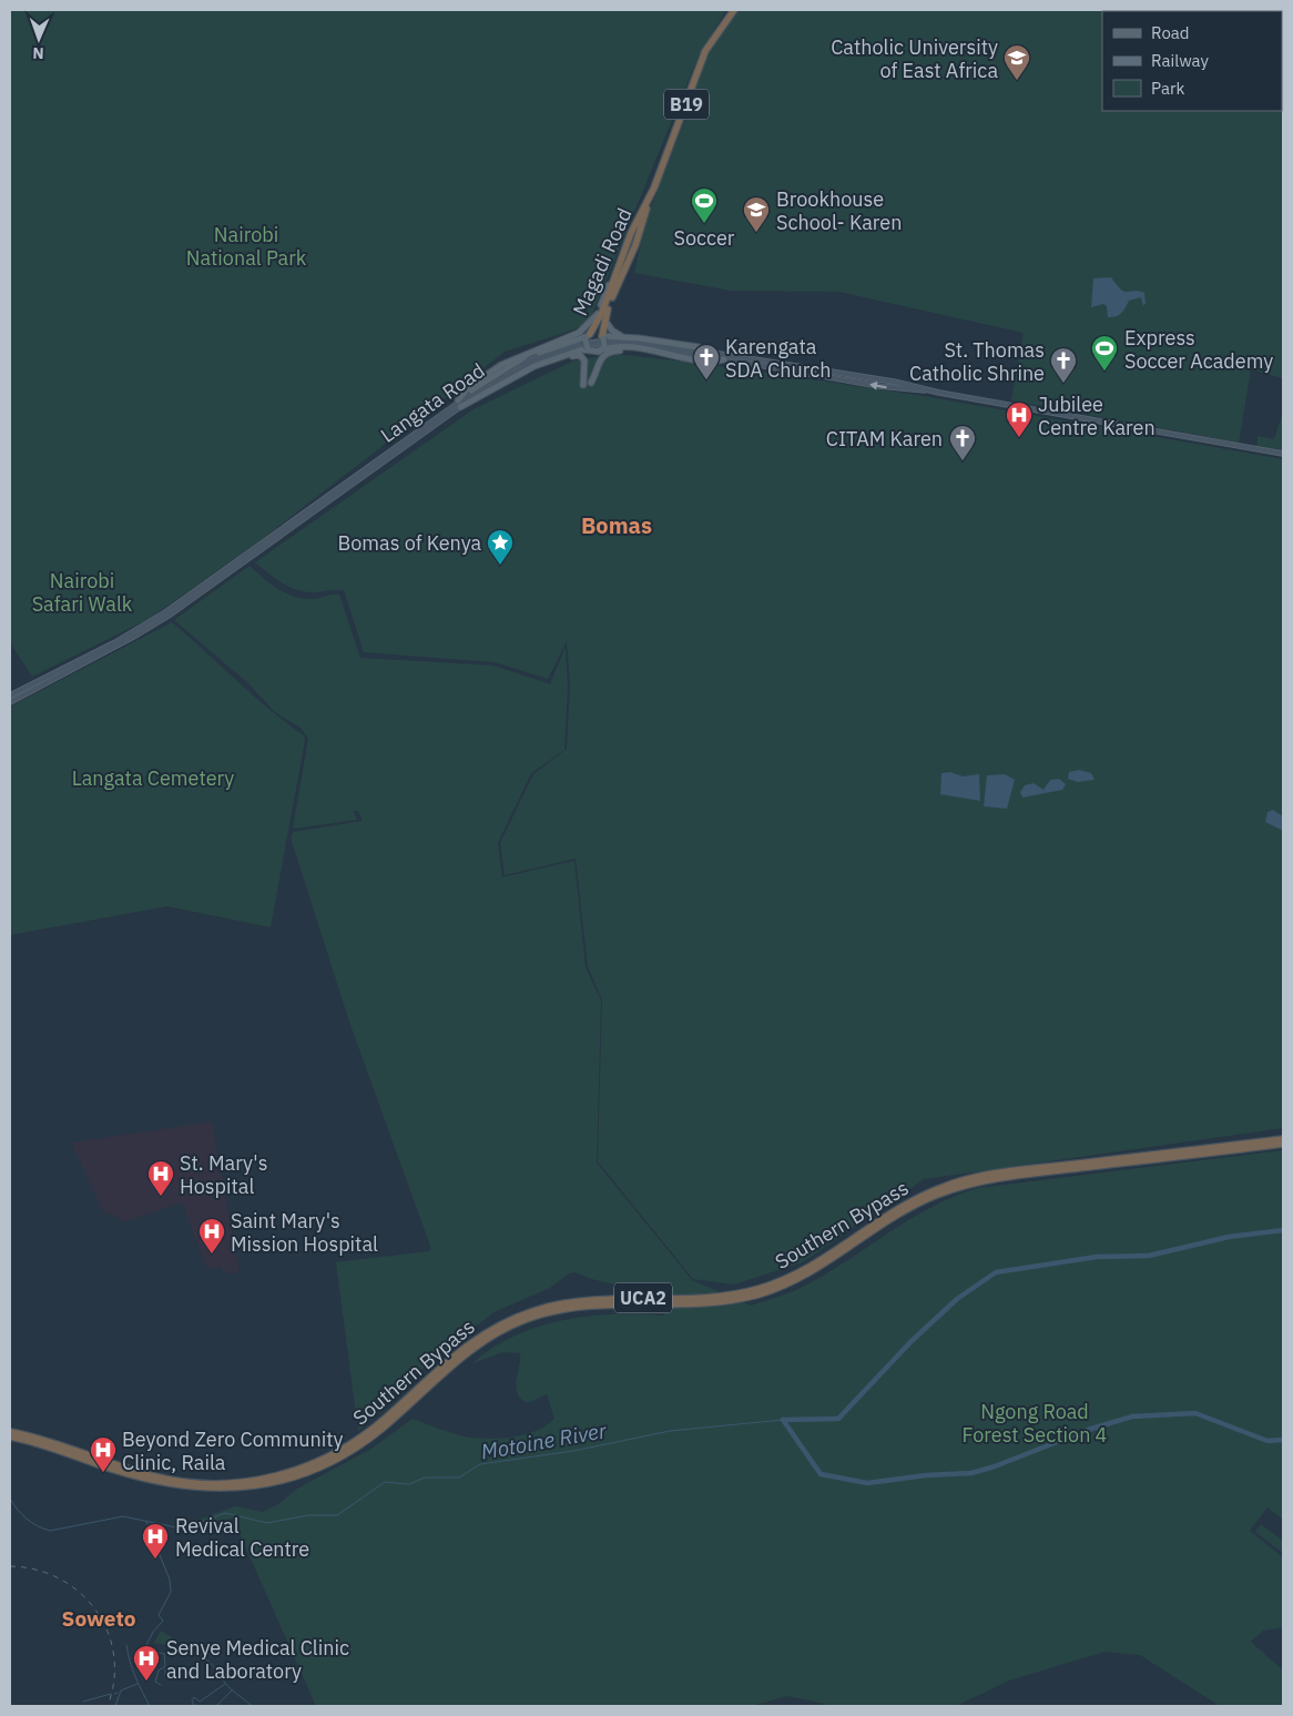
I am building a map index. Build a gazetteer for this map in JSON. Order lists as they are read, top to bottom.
{
  "streets": {
    "highway": [
      "B19",
      "Magadi Road",
      "Southern Bypass",
      "UCA2"
    ],
    "main road": ["Langata Road"]
  },
  "crossings": [
    ["Magadi Road", "Langata Road"]
  ],
  "districts": ["Bomas", "Soweto"],
  "water": ["Motoine River"],
  "parks": [
    "Nairobi National Park",
    "Nairobi Safari Walk",
    "Langata Cemetery",
    "Ngong Road Forest Section 4"
  ],
  "places": {
    "school or university": ["Catholic University of East Africa", "Brookhouse School- Karen"],
    "sports": ["Soccer", "Express Soccer Academy"],
    "church": ["Karengata SDA Church", "St. Thomas Catholic Shrine", "CITAM Karen"],
    "hospital": [
      "Jubilee Centre Karen",
      "St. Mary's Hospital",
      "Saint Mary's Mission Hospital",
      "Beyond Zero Community Clinic, Raila",
      "Revival Medical Centre",
      "Senye Medical Clinic and Laboratory"
    ],
    "place": ["Bomas of Kenya"]
  },
  "legend": ["Road", "Railway", "Park"],
  "north": "bottom"
}
